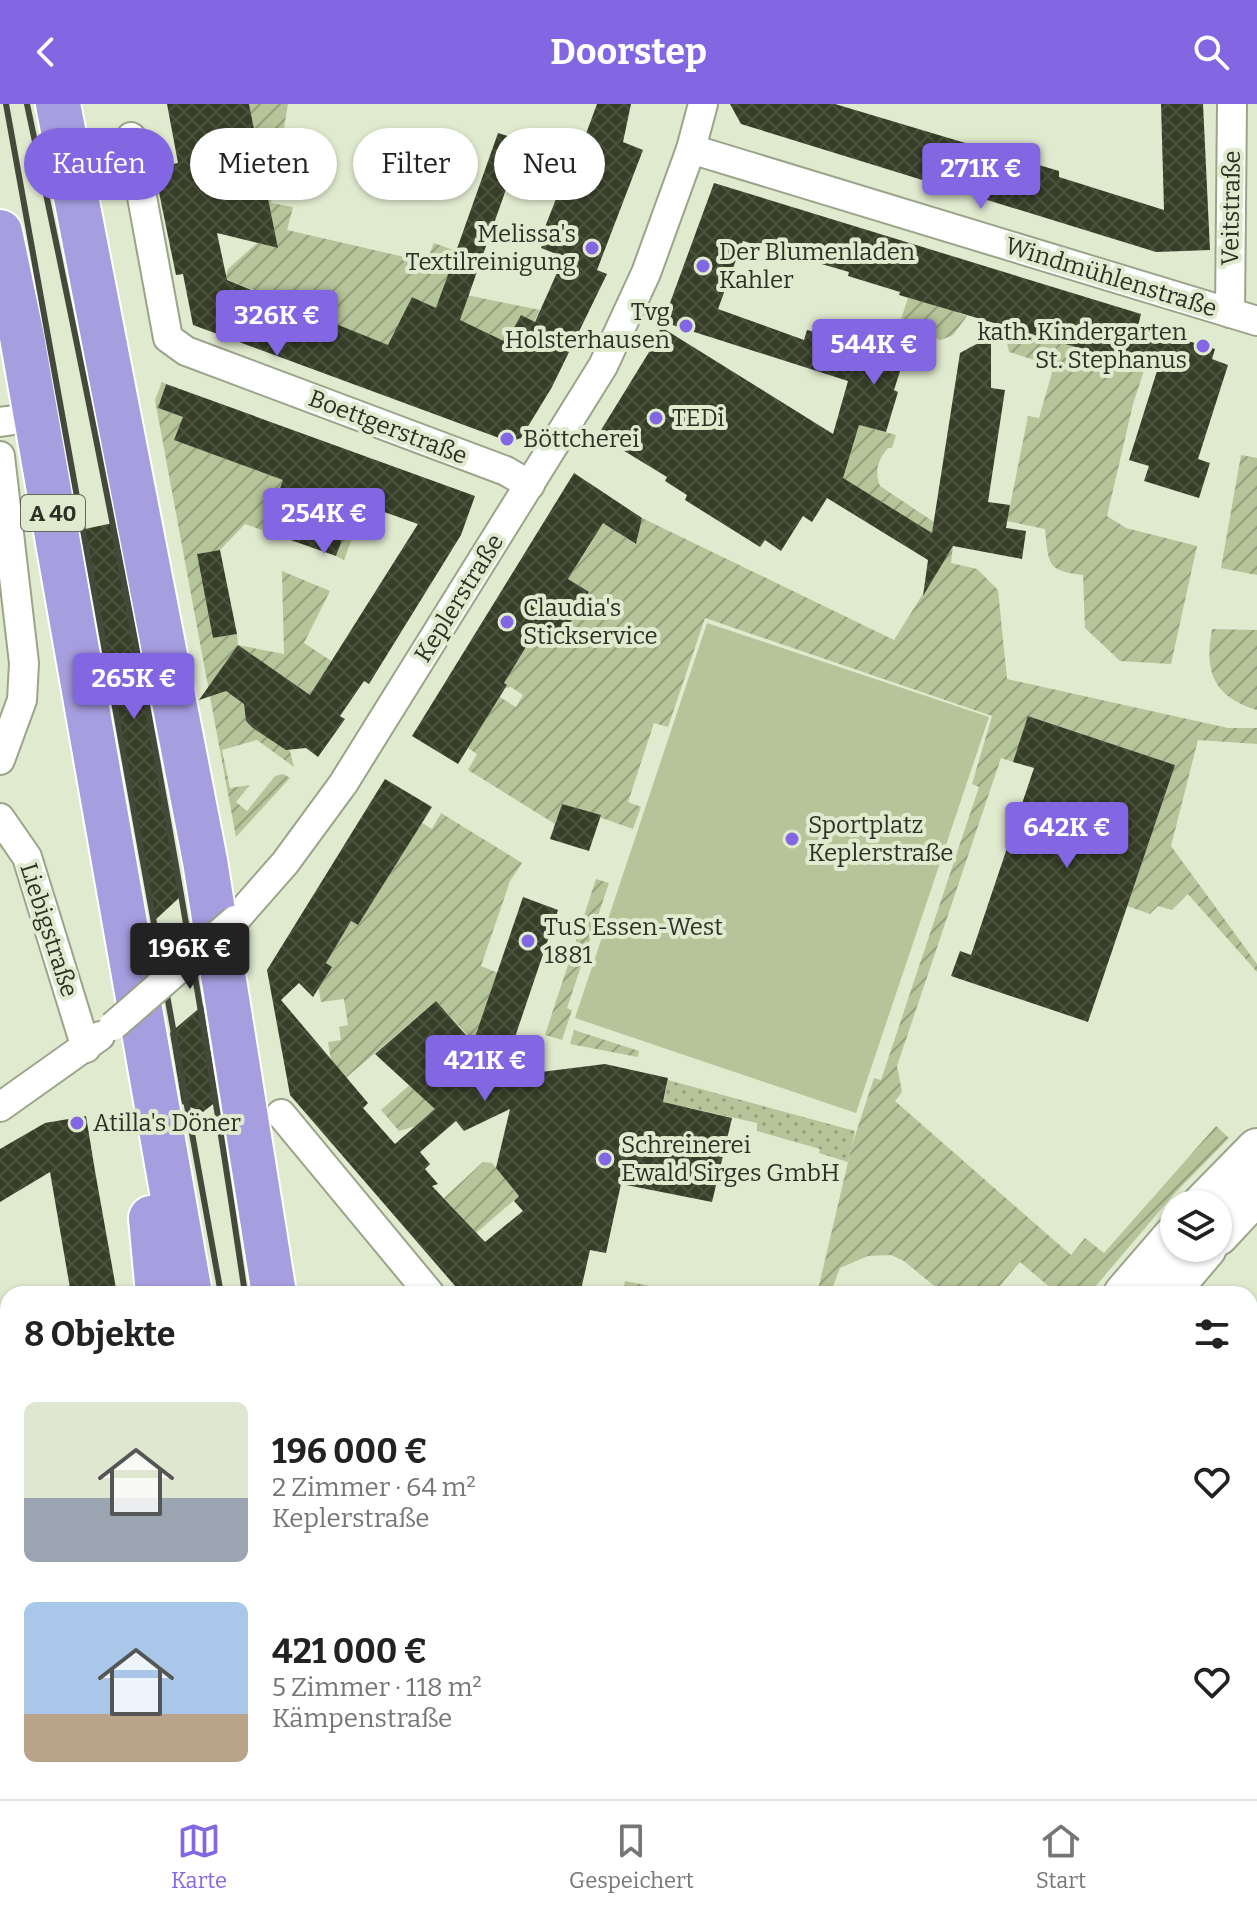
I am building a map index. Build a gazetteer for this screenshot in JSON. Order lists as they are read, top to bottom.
{
  "streets": {
    "highway": ["A 40"],
    "street": [
      "Veitstraße",
      "Windmühlenstraße",
      "Boettgerstraße",
      "Keplerstraße",
      "Liebigstraße"
    ]
  },
  "crossings": [
    ["Veitstraße", "Windmühlenstraße"],
    ["Windmühlenstraße", "Keplerstraße"],
    ["Boettgerstraße", "Keplerstraße"],
    ["Keplerstraße", "Liebigstraße"]
  ],
  "places": [
    "Melissa's Textilreinigung",
    "Der Blumenladen Kahler",
    "Tvg Holsterhausen",
    "kath. Kindergarten St. Stephanus",
    "TEDi",
    "Böttcherei",
    "Claudia's Stickservice",
    "Sportplatz Keplerstraße",
    "TuS Essen-West 1881",
    "Atilla's Döner",
    "Schreinerei Ewald Sirges GmbH"
  ],
  "page": {
    "header": "Doorstep",
    "chip": [
      "Kaufen",
      "Mieten",
      "Filter",
      "Neu"
    ],
    "price": [
      "271K €",
      "326K €",
      "544K €",
      "254K €",
      "265K €",
      "642K €",
      "196K €",
      "421K €"
    ],
    "heading": "8 Objekte",
    "list": [
      {
        "name": "196 000 €",
        "note": "2 Zimmer · 64 m² · Keplerstraße"
      },
      {
        "name": "421 000 €",
        "note": "5 Zimmer · 118 m² · Kämpenstraße"
      }
    ],
    "tabs": ["Karte", "Gespeichert", "Start"]
  }
}
